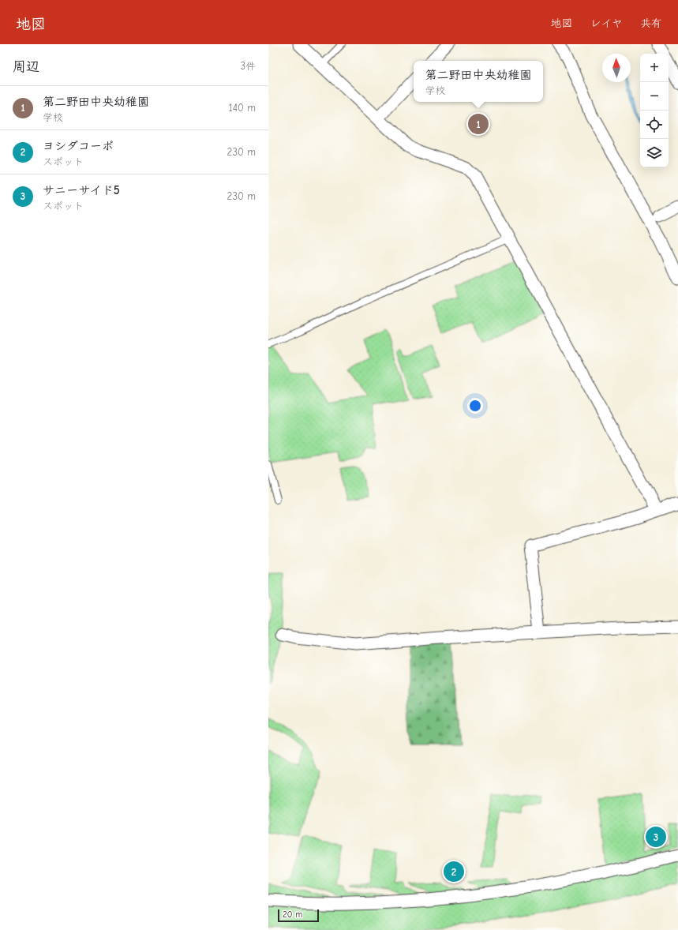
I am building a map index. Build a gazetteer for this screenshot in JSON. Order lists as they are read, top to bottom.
{
  "scale_bar": "20 m",
  "north": "top",
  "page": {
    "header": "地図",
    "nav": ["地図", "レイヤ", "共有"],
    "heading": ["周辺", "3件"],
    "map_buttons": ["+", "−"],
    "popup": ["第二野田中央幼稚園", "学校"],
    "list": [
      {
        "mark": "1",
        "name": "第二野田中央幼稚園",
        "note": "学校",
        "value": "140 m"
      },
      {
        "mark": "2",
        "name": "ヨシダコーポ",
        "note": "スポット",
        "value": "230 m"
      },
      {
        "mark": "3",
        "name": "サニーサイド5",
        "note": "スポット",
        "value": "230 m"
      }
    ],
    "pins": ["1", "3", "2"],
    "scale": "20 m"
  }
}
